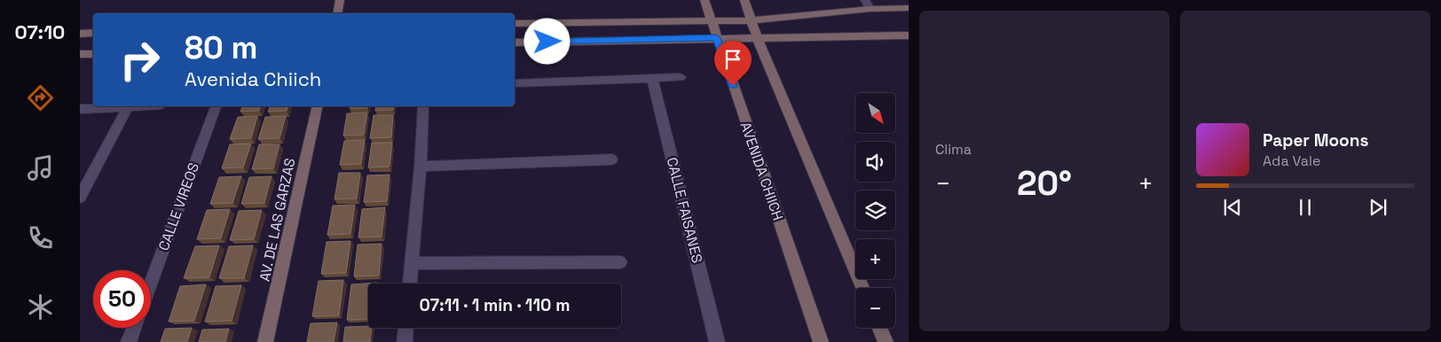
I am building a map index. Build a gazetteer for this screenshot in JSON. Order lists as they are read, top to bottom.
{
  "streets": {
    "main road": ["AVENIDA CHIICH", "AV. DE LAS GARZAS"],
    "street": ["CALLE VIREOS", "CALLE FAISANES"]
  },
  "north": "bottom right",
  "page": {
    "tabs": "07:10",
    "tile": "Clima",
    "turn": ["80 m", "Avenida Chiich"],
    "map_buttons": ["+", "−"],
    "song": ["Paper Moons", "Ada Vale"],
    "heat": ["−", "20°", "+"],
    "limit": "50",
    "trip": "07:11 · 1 min · 110 m"
  }
}
